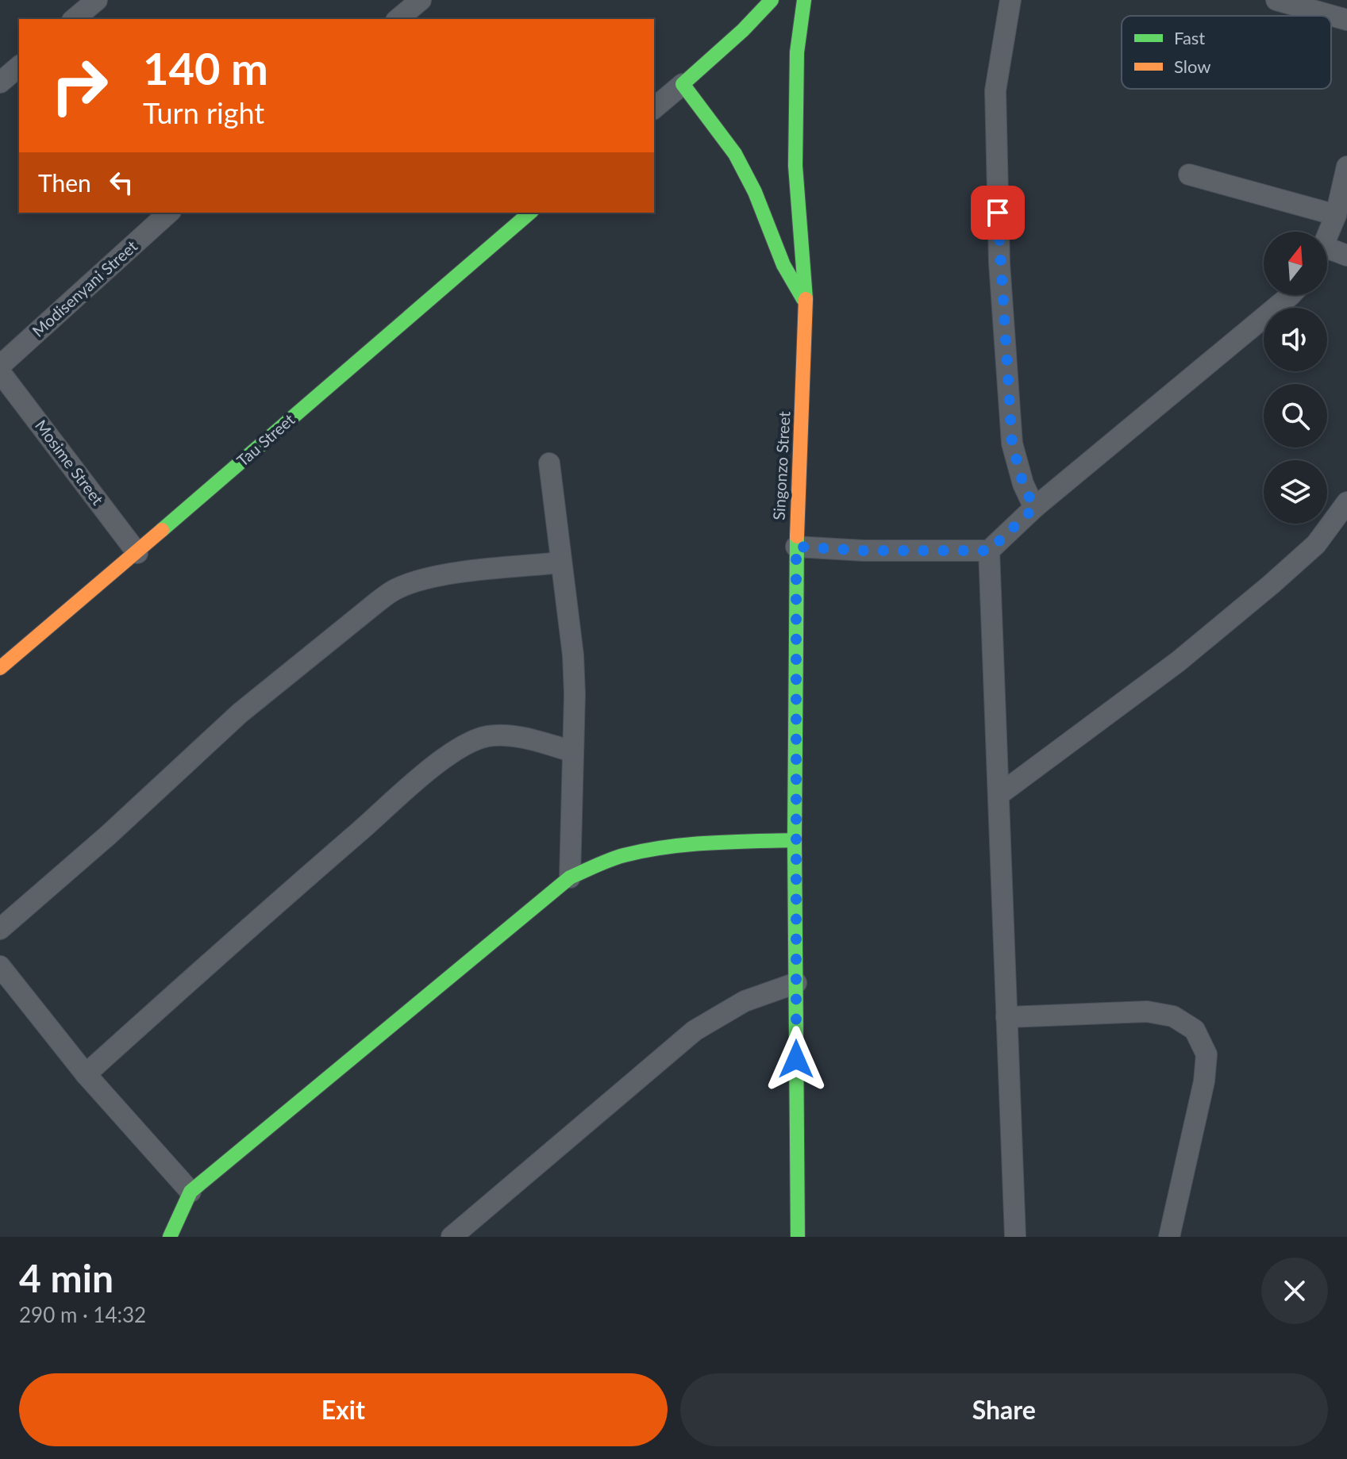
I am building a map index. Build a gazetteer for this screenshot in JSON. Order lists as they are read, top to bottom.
{
  "streets": {
    "street": [
      "Modisenyani Street",
      "Tau Street",
      "Mosime Street",
      "Singonzo Street"
    ]
  },
  "crossings": [
    ["Tau Street", "Mosime Street"]
  ],
  "legend": ["Fast", "Slow"],
  "north": "top",
  "page": {
    "turn": ["140 m", "Turn right"],
    "then": "Then",
    "heading": ["4 min", "290 m · 14:32"],
    "buttons": ["Exit", "Share"]
  }
}
